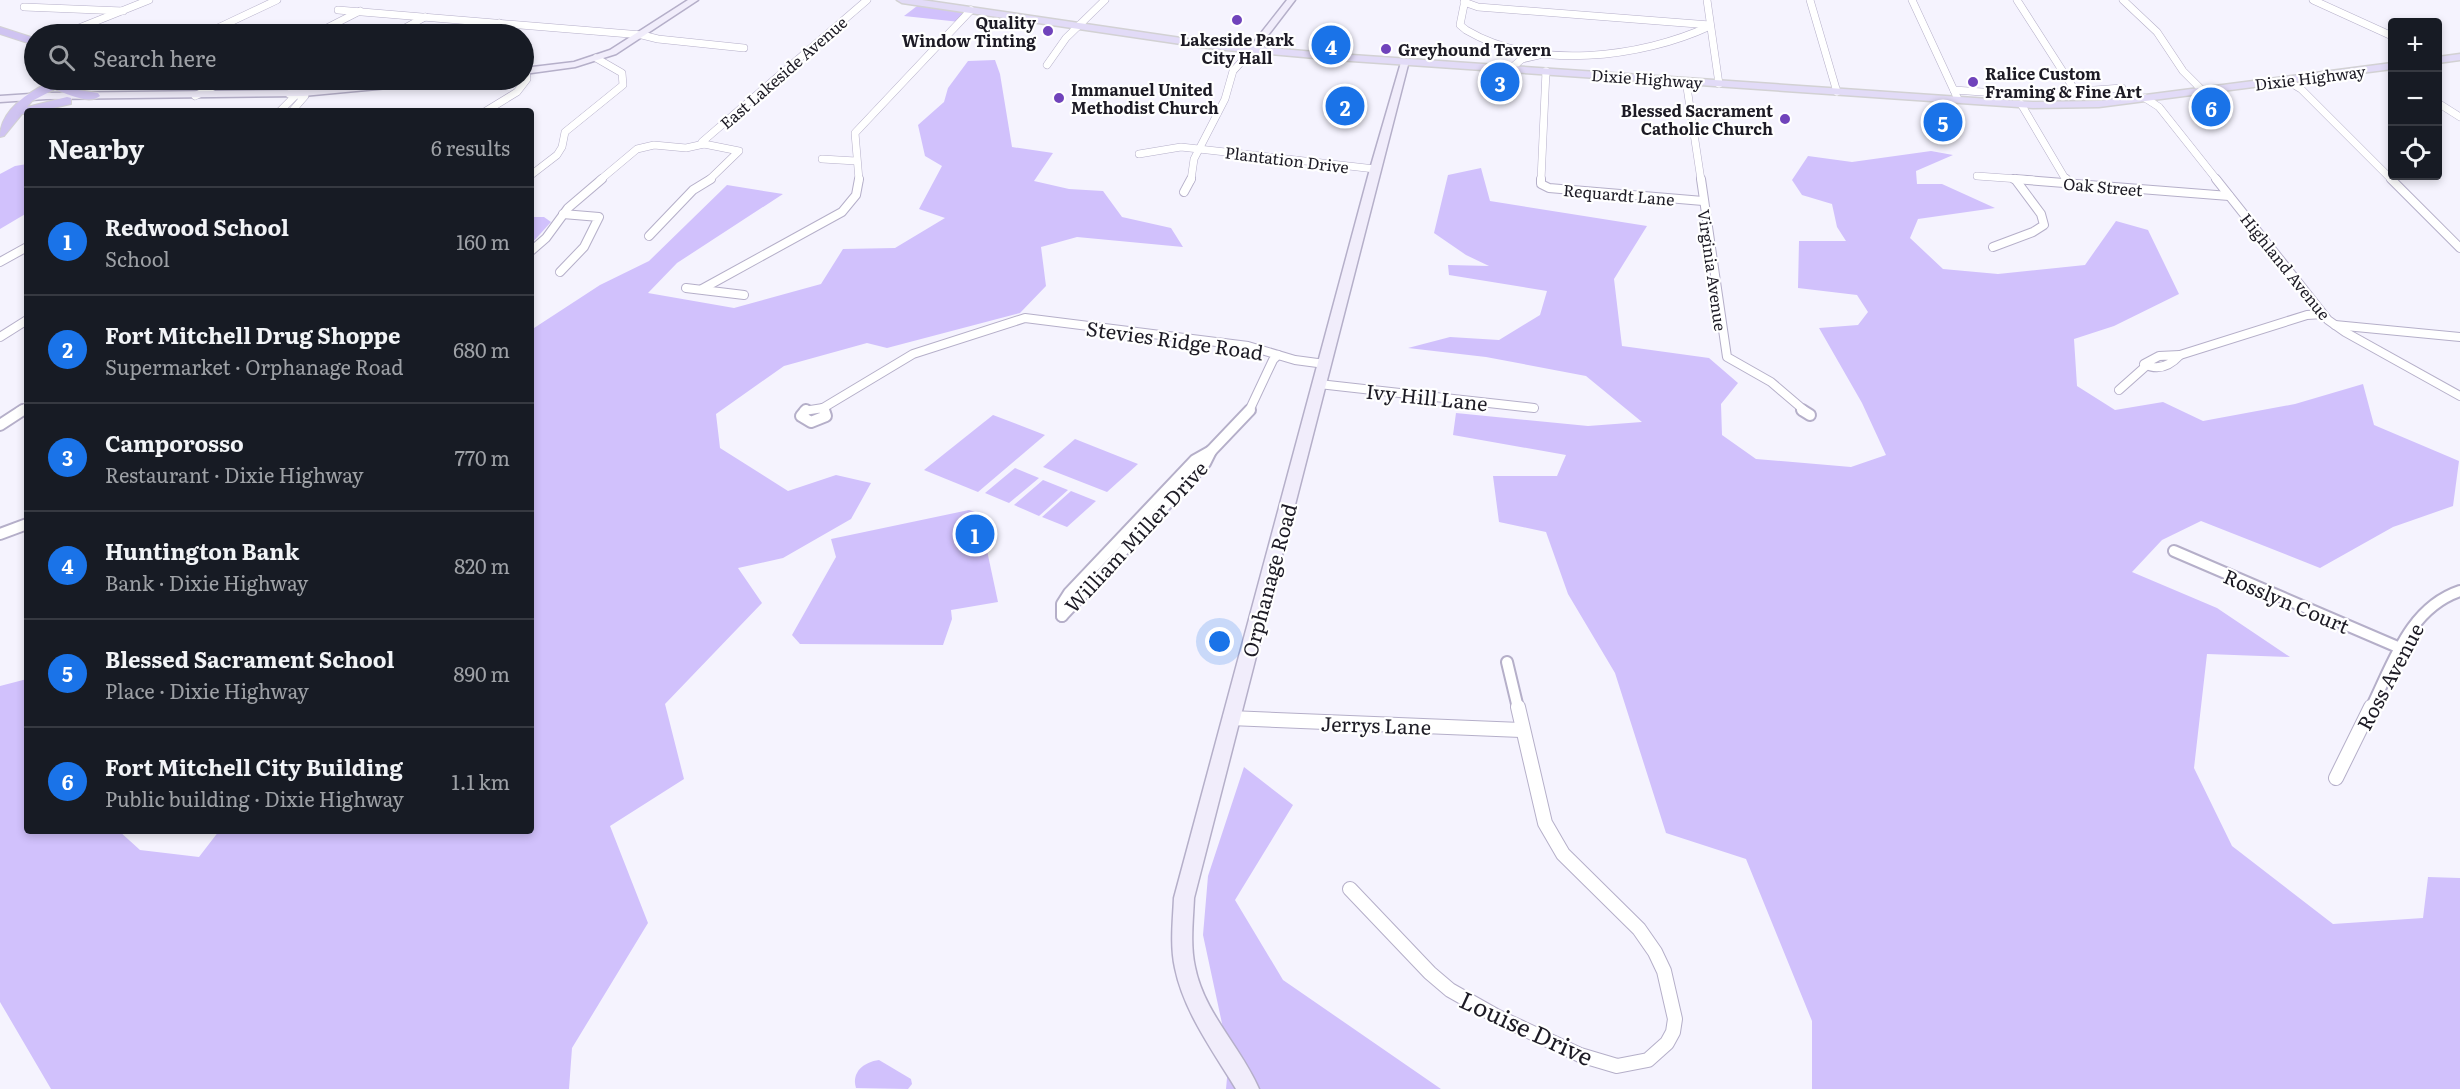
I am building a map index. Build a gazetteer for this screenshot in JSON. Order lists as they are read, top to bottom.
{
  "streets": {
    "main road": ["Dixie Highway", "Orphanage Road"],
    "street": [
      "East Lakeside Avenue",
      "Plantation Drive",
      "Oak Street",
      "Requardt Lane",
      "Highland Avenue",
      "Virginia Avenue",
      "Stevies Ridge Road",
      "Ivy Hill Lane",
      "William Miller Drive",
      "Rosslyn Court",
      "Ross Avenue",
      "Jerrys Lane",
      "Louise Drive"
    ]
  },
  "crossings": [
    ["Dixie Highway", "Requardt Lane"],
    ["Dixie Highway", "Highland Avenue"],
    ["Dixie Highway", "Virginia Avenue"],
    ["Dixie Highway", "Orphanage Road"],
    ["Plantation Drive", "Orphanage Road"],
    ["Oak Street", "Highland Avenue"],
    ["Requardt Lane", "Virginia Avenue"],
    ["Stevies Ridge Road", "William Miller Drive"],
    ["Stevies Ridge Road", "Orphanage Road"],
    ["Ivy Hill Lane", "Orphanage Road"],
    ["Orphanage Road", "Jerrys Lane"],
    ["Rosslyn Court", "Ross Avenue"],
    ["Jerrys Lane", "Louise Drive"]
  ],
  "places": [
    "Lakeside Park City Hall",
    "Quality Window Tinting",
    "Greyhound Tavern",
    "Ralice Custom Framing & Fine Art",
    "Immanuel United Methodist Church",
    "Blessed Sacrament Catholic Church"
  ],
  "page": {
    "map_buttons": ["+", "−"],
    "pins": [
      "4",
      "3",
      "2",
      "6",
      "5",
      "1"
    ],
    "search": "Search here",
    "heading": ["Nearby", "6 results"],
    "list": [
      {
        "mark": "1",
        "name": "Redwood School",
        "note": "School",
        "value": "160 m"
      },
      {
        "mark": "2",
        "name": "Fort Mitchell Drug Shoppe",
        "note": "Supermarket · Orphanage Road",
        "value": "680 m"
      },
      {
        "mark": "3",
        "name": "Camporosso",
        "note": "Restaurant · Dixie Highway",
        "value": "770 m"
      },
      {
        "mark": "4",
        "name": "Huntington Bank",
        "note": "Bank · Dixie Highway",
        "value": "820 m"
      },
      {
        "mark": "5",
        "name": "Blessed Sacrament School",
        "note": "Place · Dixie Highway",
        "value": "890 m"
      },
      {
        "mark": "6",
        "name": "Fort Mitchell City Building",
        "note": "Public building · Dixie Highway",
        "value": "1.1 km"
      }
    ]
  }
}
